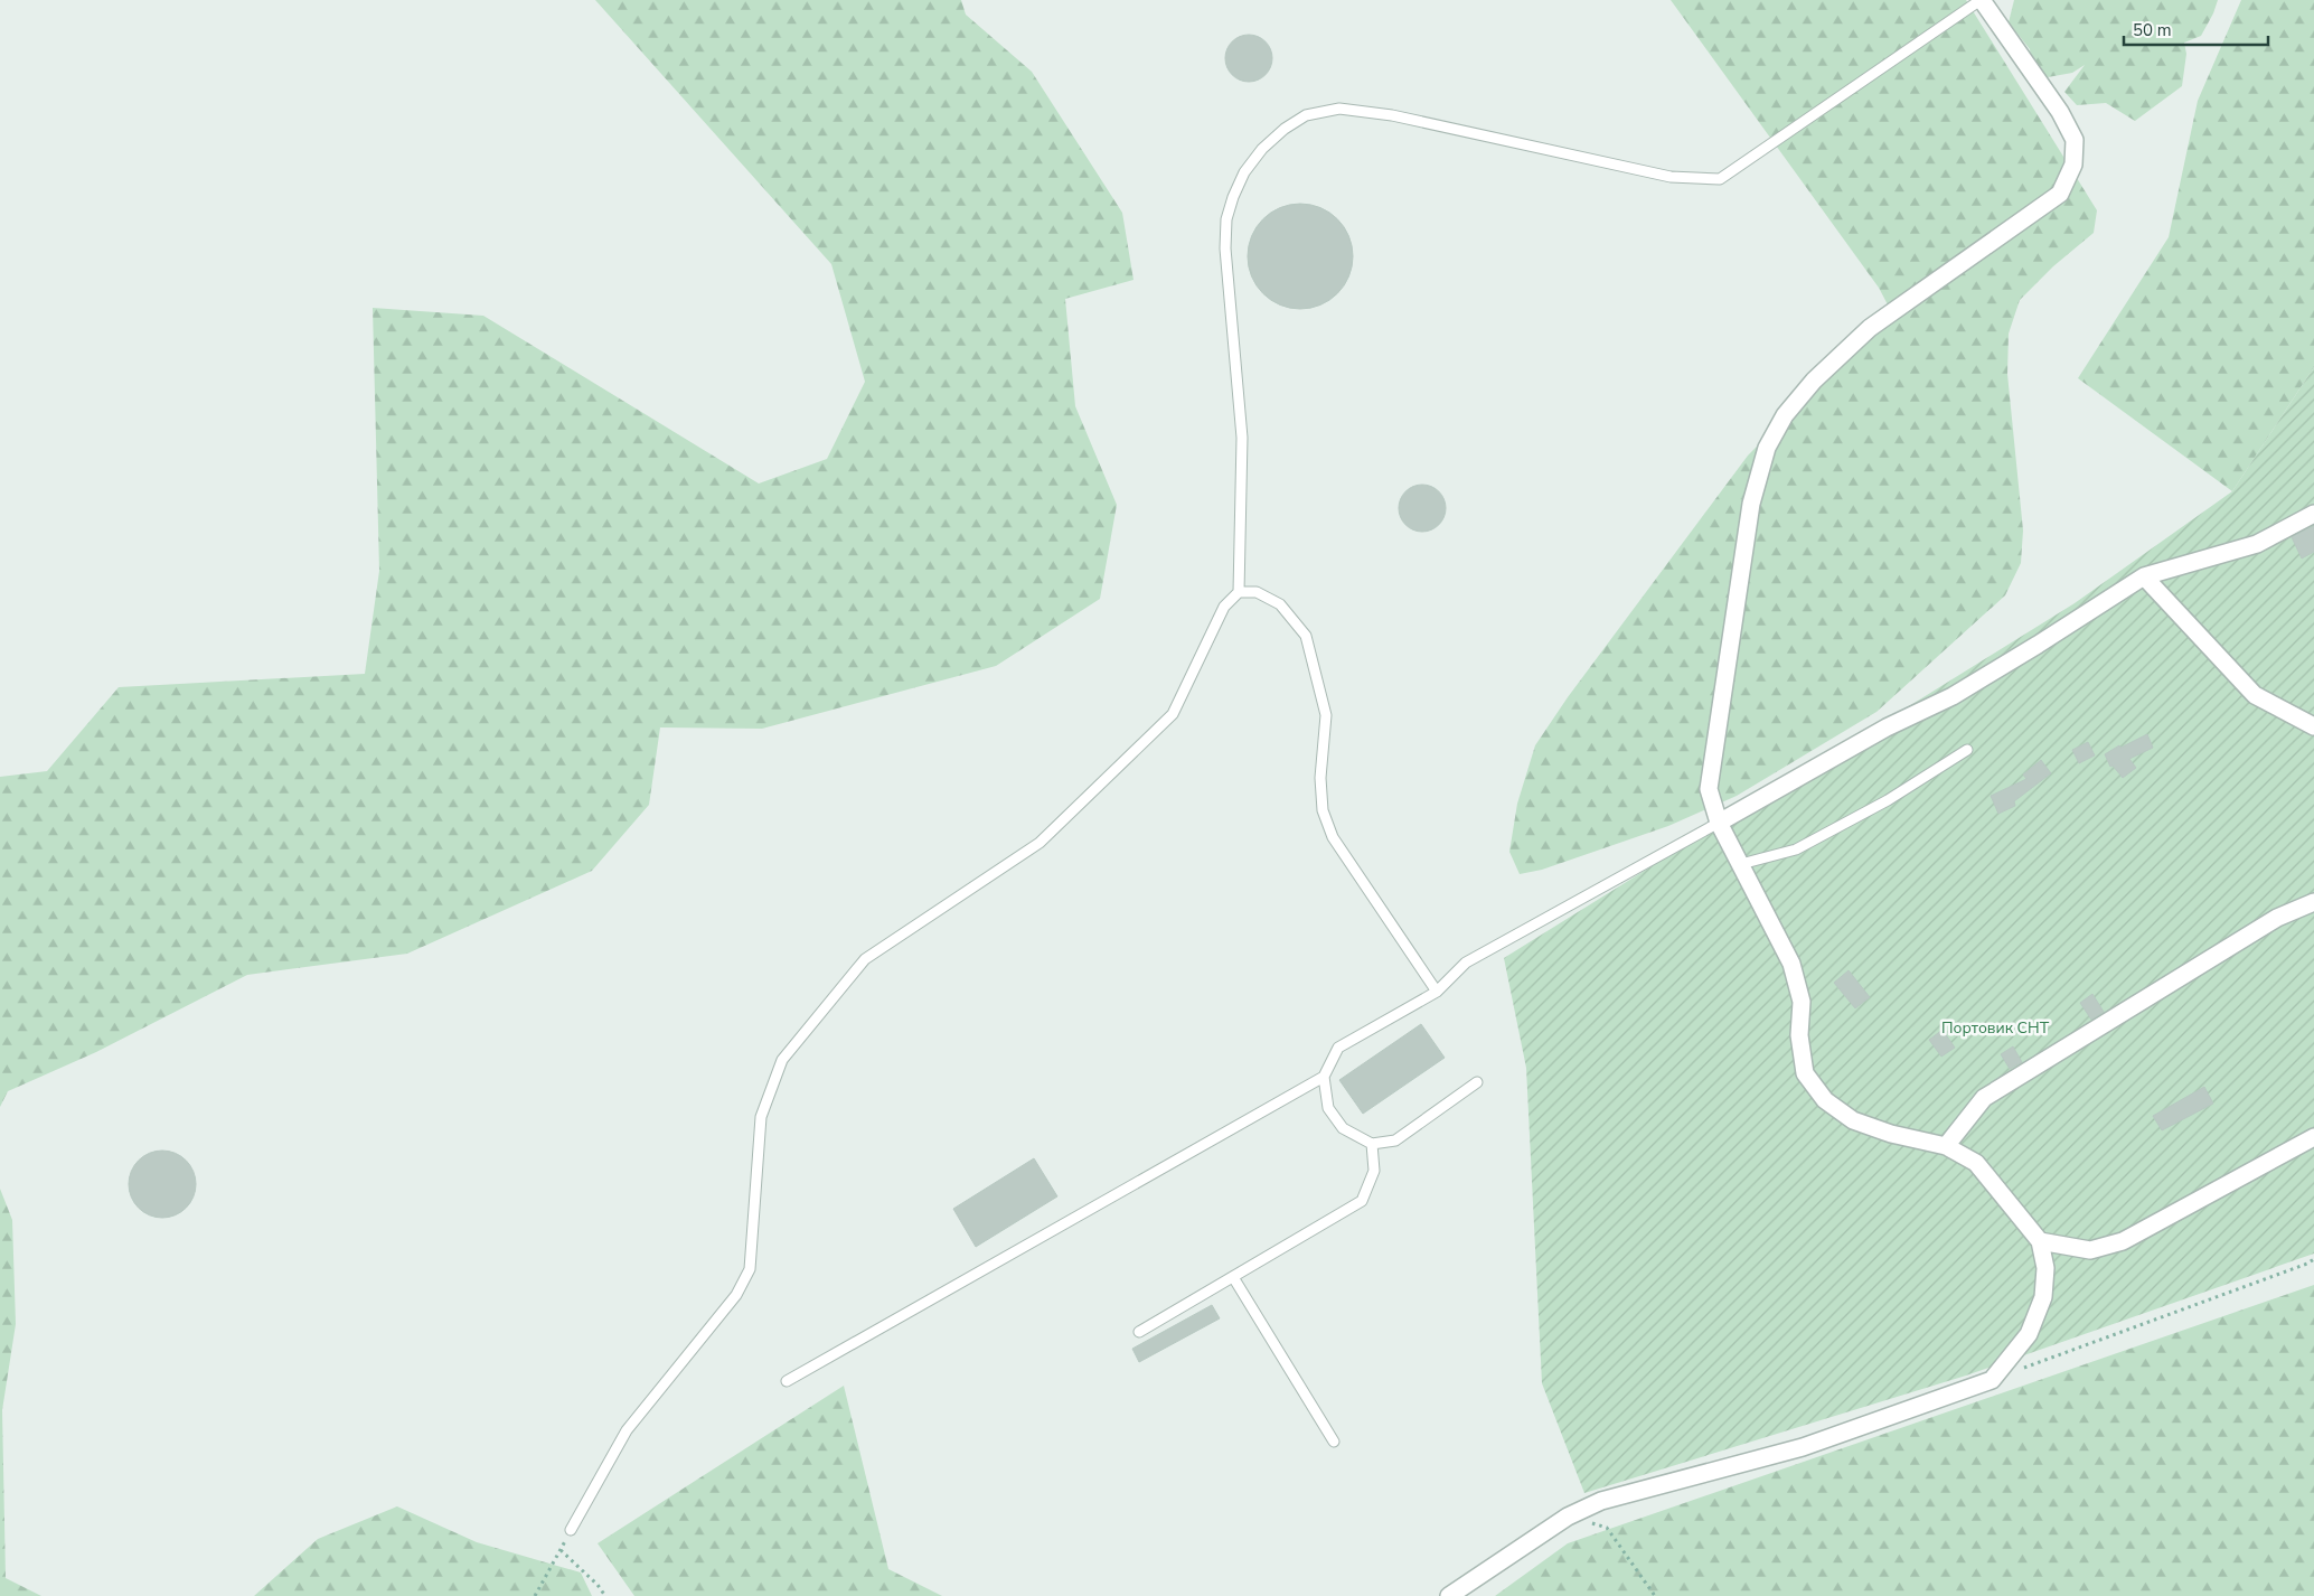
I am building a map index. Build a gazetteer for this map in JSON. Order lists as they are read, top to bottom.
{
  "parks": ["Портовик СНТ"],
  "scale_bar": "50 m"
}
